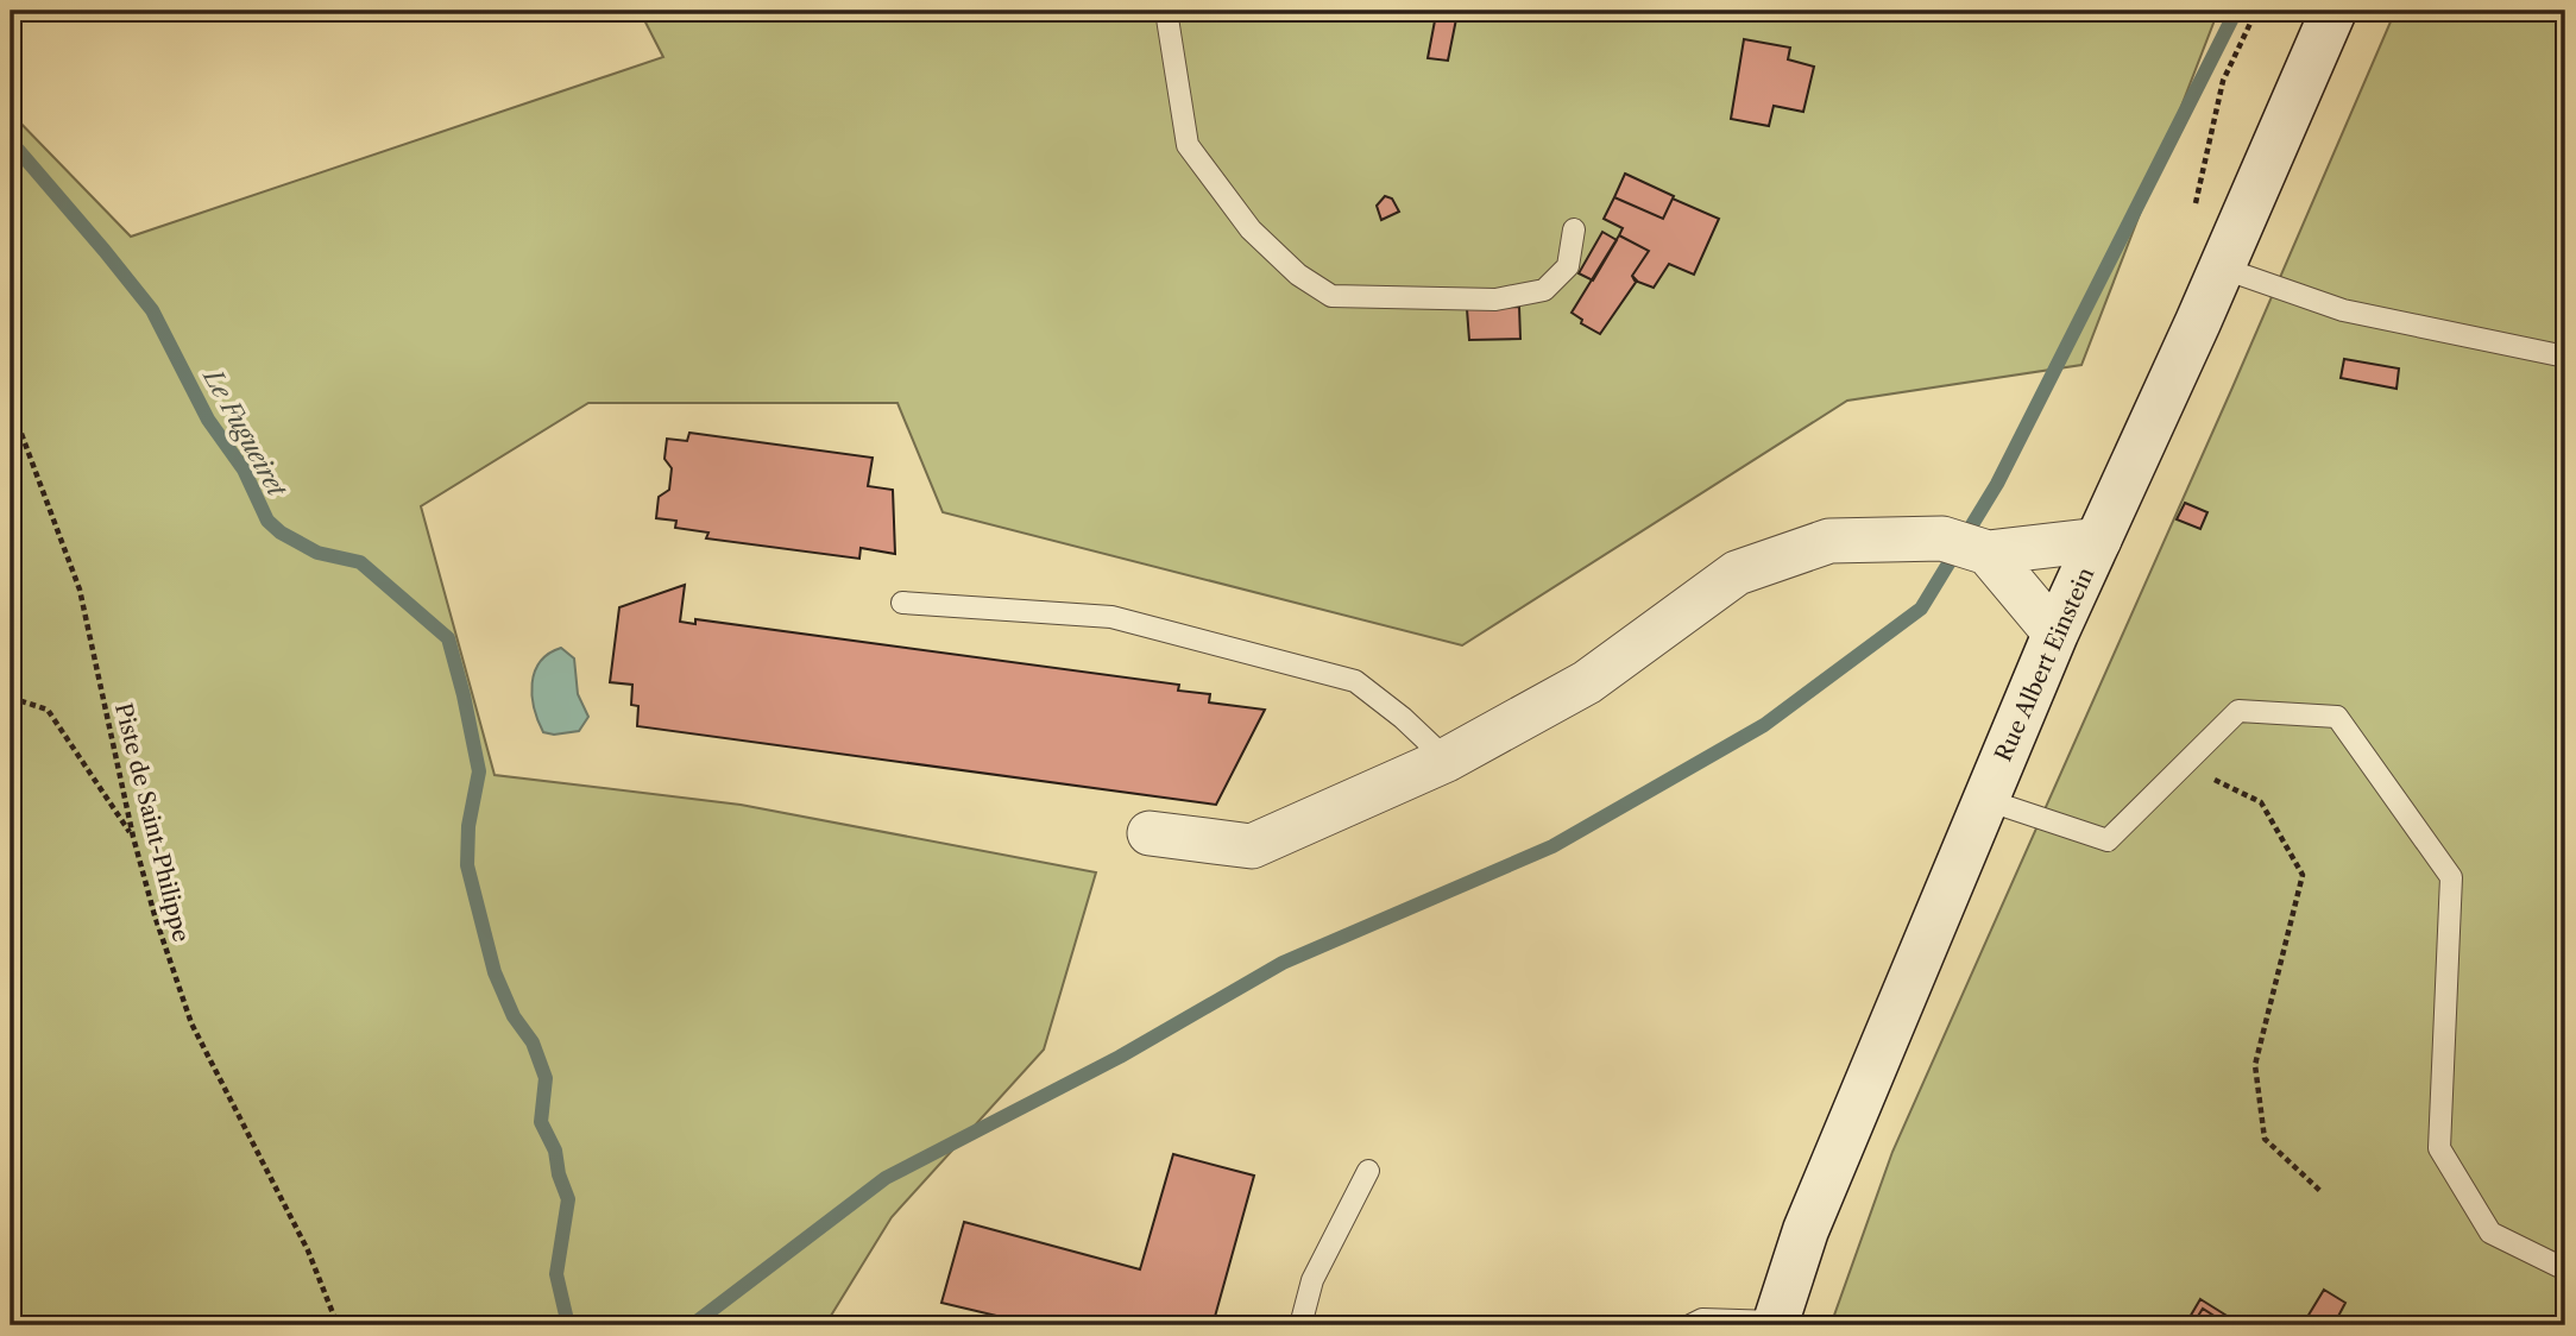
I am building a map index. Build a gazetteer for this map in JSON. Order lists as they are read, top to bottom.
{
  "streets": {
    "street": ["Rue Albert Einstein"],
    "path": ["Piste de Saint-Philippe"]
  },
  "water": ["Le Fugueiret"]
}
